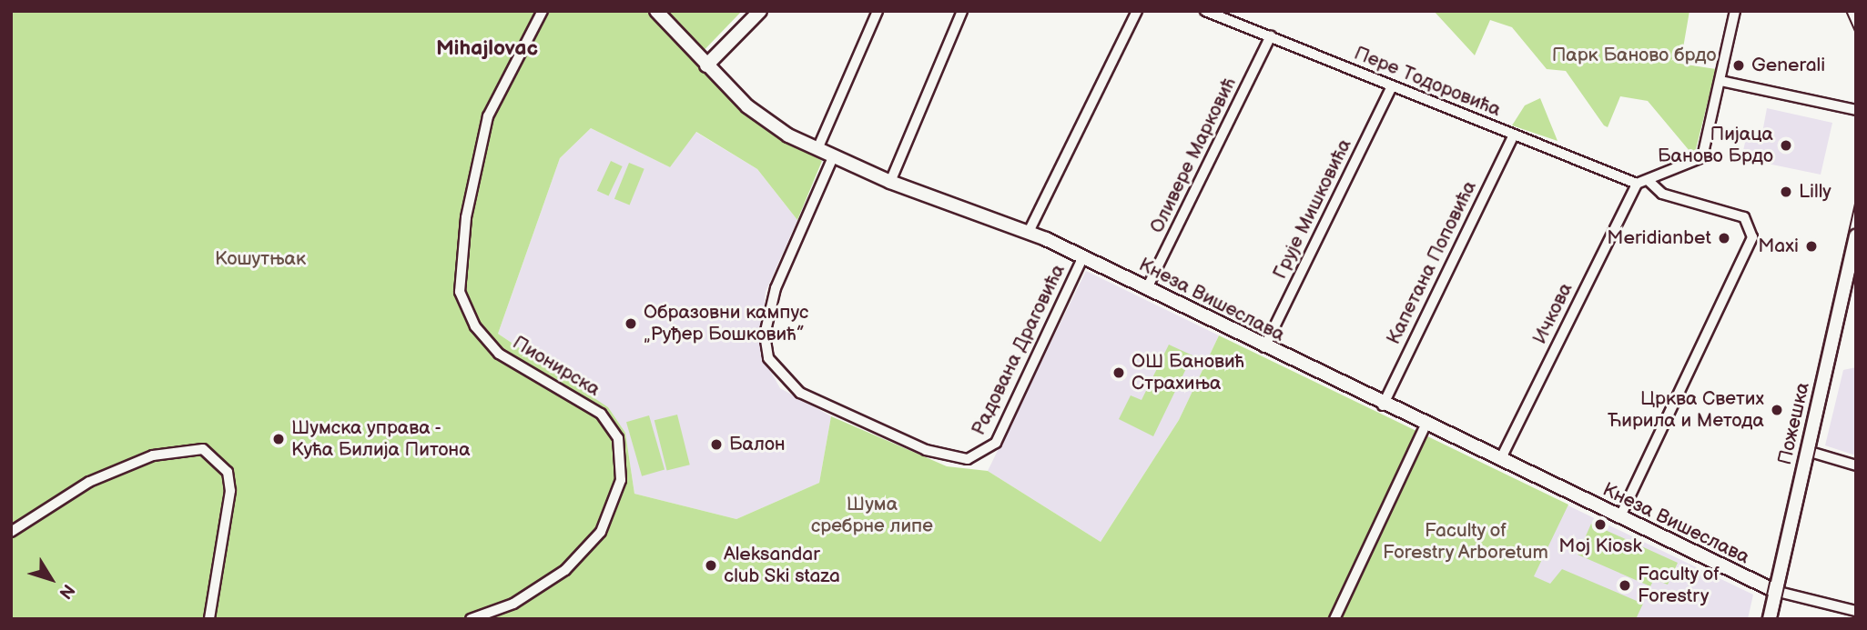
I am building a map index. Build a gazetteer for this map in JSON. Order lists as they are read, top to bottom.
{
  "streets": {
    "street": [
      "Пере Тодоровића",
      "Оливере Марковић",
      "Грује Мишковића",
      "Капетана Поповића",
      "Кнеза Вишеслава",
      "Ичкова",
      "Радована Драговића",
      "Пионирска",
      "Пожешка"
    ]
  },
  "crossings": [
    ["Пере Тодоровића", "Оливере Марковић"],
    ["Пере Тодоровића", "Грује Мишковића"],
    ["Пере Тодоровића", "Капетана Поповића"],
    ["Пере Тодоровића", "Ичкова"],
    ["Оливере Марковић", "Кнеза Вишеслава"],
    ["Грује Мишковића", "Кнеза Вишеслава"],
    ["Капетана Поповића", "Кнеза Вишеслава"],
    ["Кнеза Вишеслава", "Ичкова"],
    ["Кнеза Вишеслава", "Радована Драговића"],
    ["Кнеза Вишеслава", "Пожешка"]
  ],
  "districts": ["Mihajlovac"],
  "parks": [
    "Парк Баново брдо",
    "Кошутњак",
    "Шума сребрне липе",
    "Faculty of Forestry Arboretum"
  ],
  "places": [
    "Generali",
    "Пијаца Баново Брдо",
    "Lilly",
    "Meridianbet",
    "Maxi",
    "Образовни кампус „Руђер Бошковић”",
    "ОШ Бановић Страхиња",
    "Црква Светих Ћирила и Метода",
    "Шумска управа - Кућа Билија Питона",
    "Балон",
    "Moj Kiosk",
    "Aleksandar club Ski staza",
    "Faculty of Forestry"
  ],
  "north": "bottom right"
}
